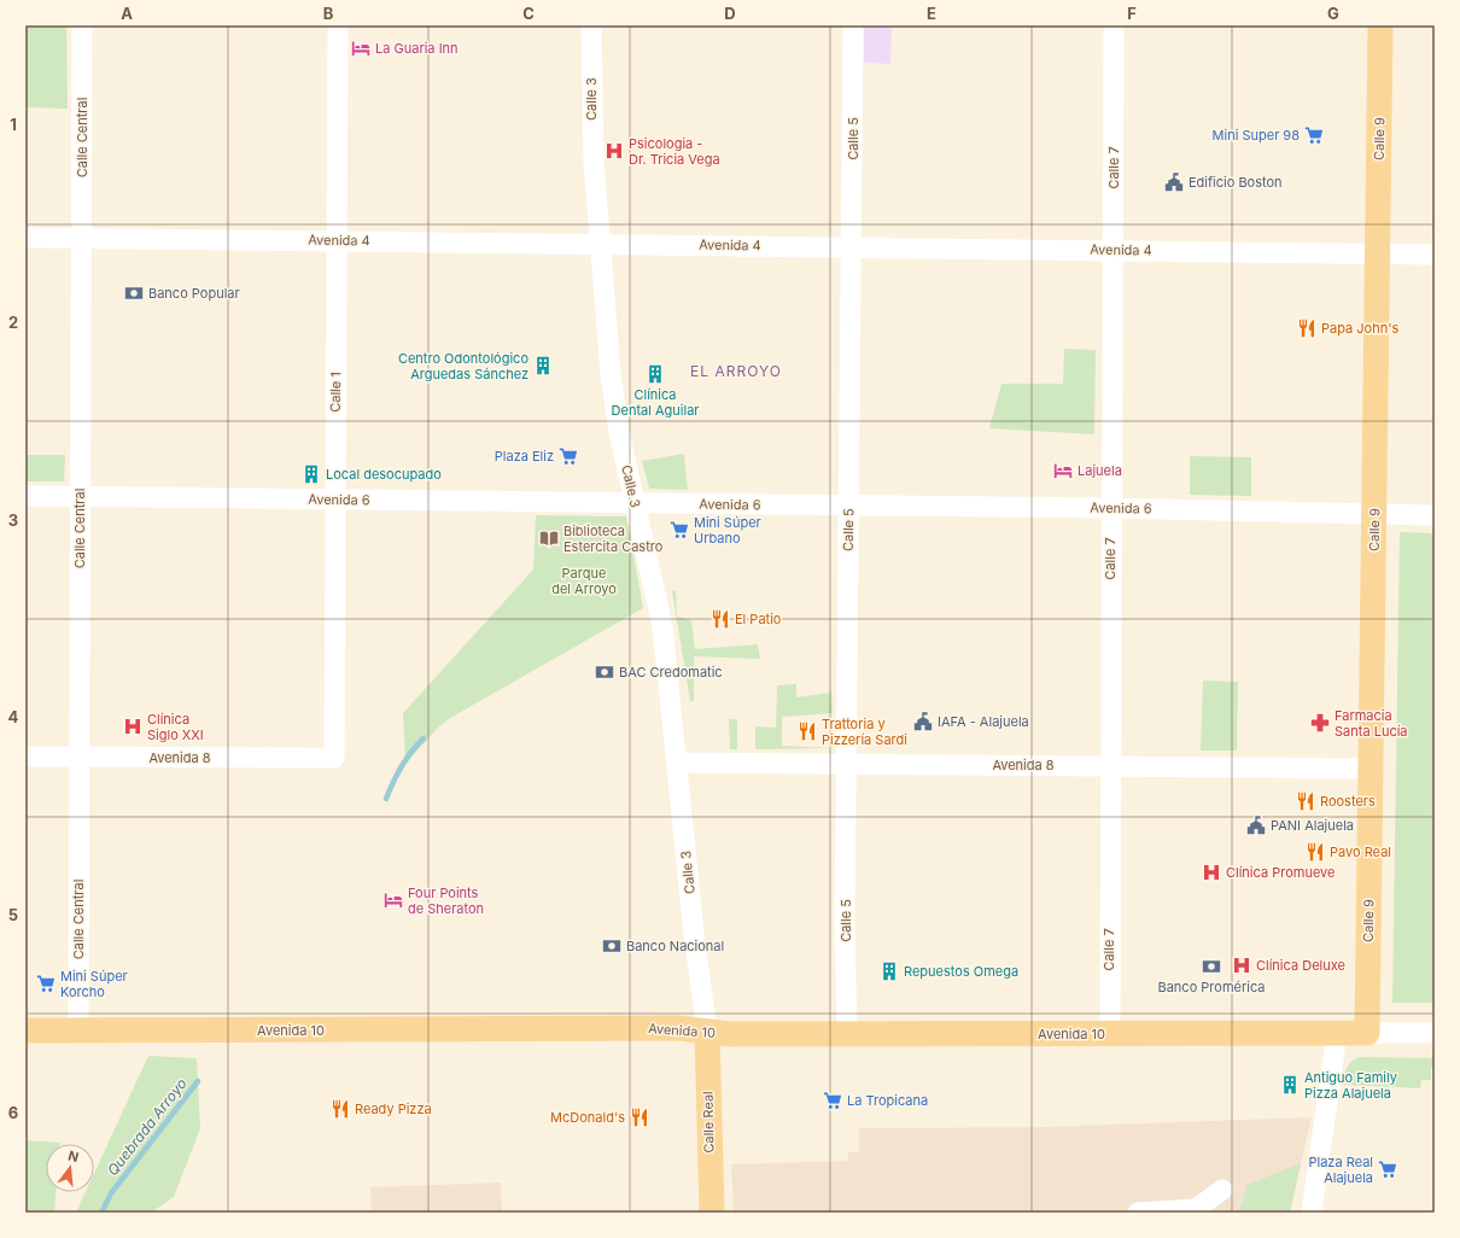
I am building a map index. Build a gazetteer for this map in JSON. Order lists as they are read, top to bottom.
{
  "streets": {
    "main road": ["Calle 9", "Avenida 10", "Calle Real"],
    "street": [
      "Calle 3",
      "Calle Central",
      "Calle 5",
      "Calle 7",
      "Avenida 4",
      "Calle 1",
      "Avenida 6",
      "Avenida 8"
    ]
  },
  "crossings": [
    ["Calle 3", "Avenida 4"],
    ["Calle 3", "Avenida 6"],
    ["Calle 3", "Avenida 8"],
    ["Calle 3", "Avenida 10"],
    ["Calle 3", "Calle Real"],
    ["Calle Central", "Avenida 4"],
    ["Calle Central", "Avenida 6"],
    ["Calle Central", "Avenida 8"],
    ["Calle Central", "Avenida 10"],
    ["Calle 5", "Avenida 4"],
    ["Calle 5", "Avenida 6"],
    ["Calle 5", "Avenida 8"],
    ["Calle 5", "Avenida 10"],
    ["Calle 9", "Avenida 4"],
    ["Calle 9", "Avenida 6"],
    ["Calle 9", "Avenida 8"],
    ["Calle 9", "Avenida 10"],
    ["Calle 7", "Avenida 4"],
    ["Calle 7", "Avenida 6"],
    ["Calle 7", "Avenida 8"],
    ["Calle 7", "Avenida 10"],
    ["Avenida 4", "Calle 1"],
    ["Calle 1", "Avenida 6"],
    ["Calle 1", "Avenida 8"],
    ["Avenida 10", "Calle Real"]
  ],
  "districts": ["EL ARROYO"],
  "water": ["Quebrada Arroyo"],
  "parks": ["Parque del Arroyo"],
  "places": {
    "hotel": ["La Guaria Inn", "Lajuela", "Four Points de Sheraton"],
    "supermarket": [
      "Mini Super 98",
      "Plaza Eliz",
      "Mini Súper Urbano",
      "Mini Súper Korcho",
      "La Tropicana",
      "Plaza Real Alajuela"
    ],
    "hospital": [
      "Psicologia - Dr. Tricia Vega",
      "Clínica Siglo XXI",
      "Clínica Promueve",
      "Clínica Deluxe"
    ],
    "public building": ["Edificio Boston", "IAFA - Alajuela", "PANI Alajuela"],
    "bank": [
      "Banco Popular",
      "BAC Credomatic",
      "Banco Nacional",
      "Banco Promérica"
    ],
    "restaurant": [
      "Papa John's",
      "El Patio",
      "Trattoria y Pizzería Sardi",
      "Roosters",
      "Pavo Real",
      "Ready Pizza",
      "McDonald's"
    ],
    "building": [
      "Centro Odontológico Arguedas Sánchez",
      "Clínica Dental Aguilar",
      "Local desocupado",
      "Repuestos Omega",
      "Antiguo Family Pizza Alajuela"
    ],
    "library": ["Biblioteca Estercita Castro"],
    "pharmacy": ["Farmacia Santa Lucía"]
  },
  "north": "top",
  "grid": {
    "columns": [
      "A",
      "B",
      "C",
      "D",
      "E",
      "F",
      "G"
    ],
    "rows": [
      "1",
      "2",
      "3",
      "4",
      "5",
      "6"
    ]
  }
}
